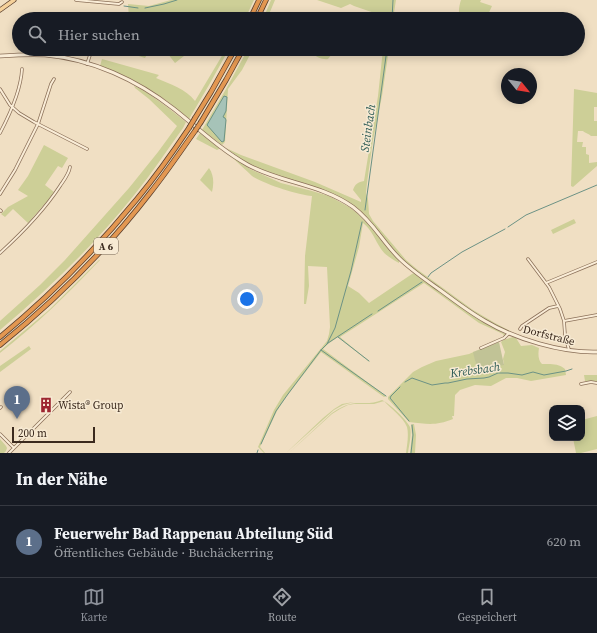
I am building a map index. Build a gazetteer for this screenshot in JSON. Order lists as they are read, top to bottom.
{
  "streets": {
    "highway": ["A 6"],
    "street": ["Dorfstraße"]
  },
  "water": ["Steinbach", "Krebsbach"],
  "places": {
    "building": ["Wista® Group"]
  },
  "scale_bar": "200 m",
  "north": "bottom right",
  "page": {
    "search": "Hier suchen",
    "pins": "1",
    "scale": "200 m",
    "heading": "In der Nähe",
    "list": [
      {
        "mark": "1",
        "name": "Feuerwehr Bad Rappenau Abteilung Süd",
        "note": "Öffentliches Gebäude · Buchäckerring",
        "value": "620 m"
      }
    ],
    "nav": ["Karte", "Route", "Gespeichert"]
  }
}
